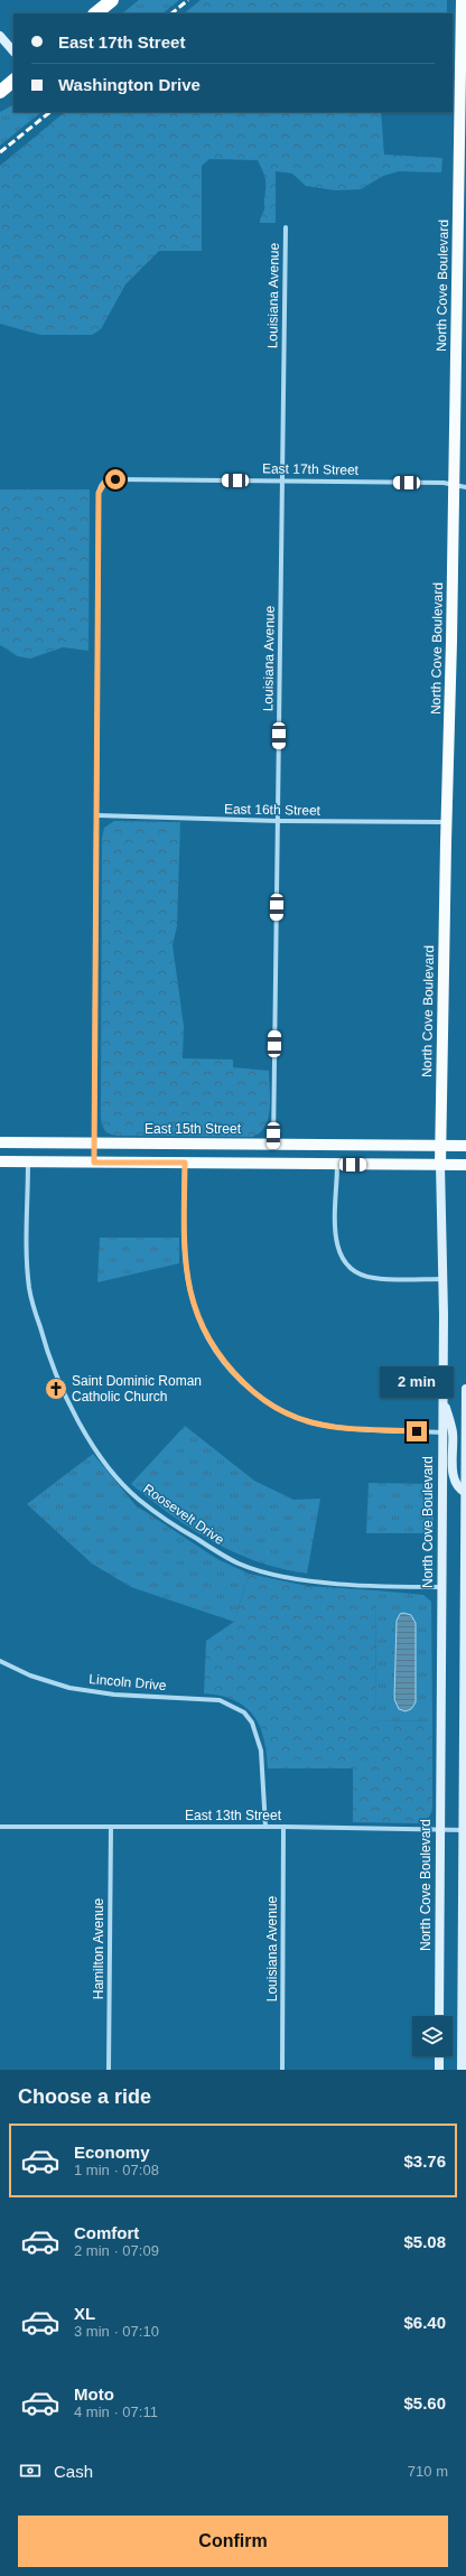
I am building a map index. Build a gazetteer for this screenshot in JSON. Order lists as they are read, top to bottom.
{
  "streets": {
    "main road": ["North Cove Boulevard", "East 15th Street"],
    "street": [
      "Louisiana Avenue",
      "East 17th Street",
      "East 16th Street",
      "Roosevelt Drive",
      "Lincoln Drive",
      "East 13th Street",
      "Hamilton Avenue"
    ]
  },
  "crossings": [
    ["North Cove Boulevard", "East 17th Street"],
    ["North Cove Boulevard", "East 16th Street"],
    ["North Cove Boulevard", "East 15th Street"],
    ["North Cove Boulevard", "Roosevelt Drive"],
    ["North Cove Boulevard", "East 13th Street"],
    ["Louisiana Avenue", "East 17th Street"],
    ["Louisiana Avenue", "East 16th Street"],
    ["Louisiana Avenue", "East 15th Street"],
    ["Louisiana Avenue", "East 13th Street"],
    ["East 17th Street", "East 16th Street"],
    ["Lincoln Drive", "East 13th Street"],
    ["East 13th Street", "Hamilton Avenue"]
  ],
  "places": {
    "church": ["Saint Dominic Roman Catholic Church"]
  },
  "page": {
    "banner": ["East 17th Street", "Washington Drive"],
    "bubble": "2 min",
    "heading": "Choose a ride",
    "list": [
      {
        "name": "Economy",
        "note": "1 min · 07:08",
        "value": "$3.76"
      },
      {
        "name": "Comfort",
        "note": "2 min · 07:09",
        "value": "$5.08"
      },
      {
        "name": "XL",
        "note": "3 min · 07:10",
        "value": "$6.40"
      },
      {
        "name": "Moto",
        "note": "4 min · 07:11",
        "value": "$5.60"
      }
    ],
    "pay": ["Cash", "710 m"],
    "buttons": "Confirm"
  }
}
